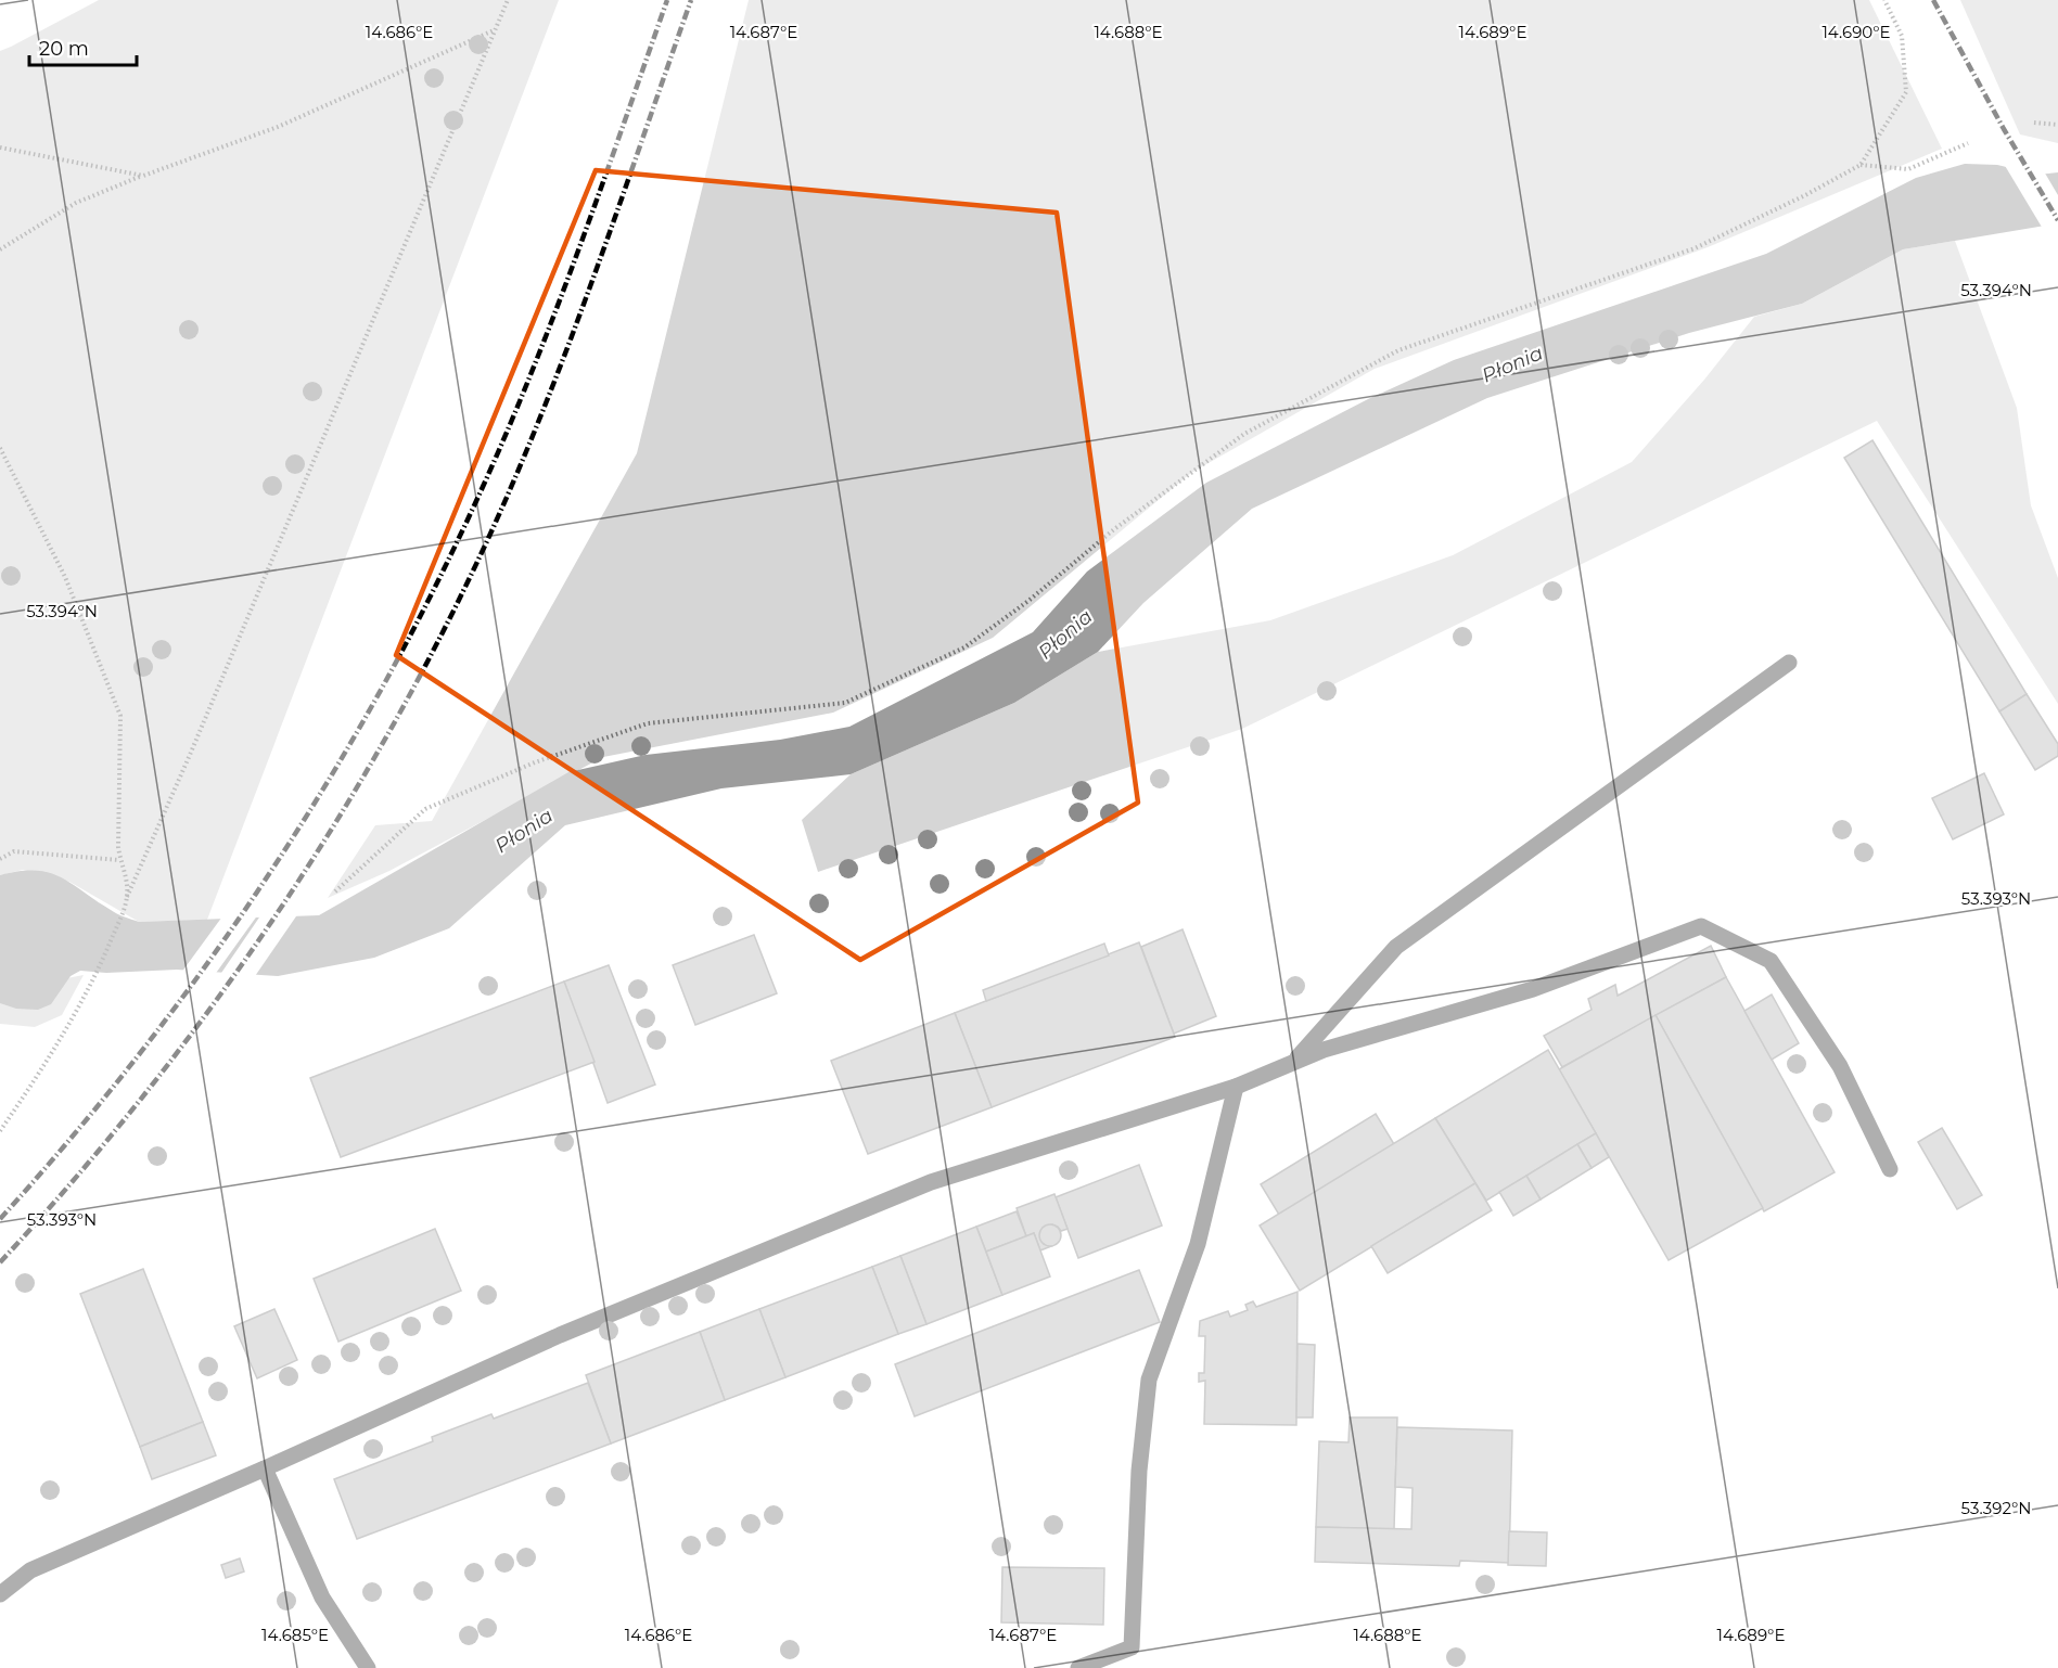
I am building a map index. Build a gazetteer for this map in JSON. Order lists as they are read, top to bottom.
{
  "water": ["Płonia"],
  "scale_bar": "20 m",
  "coordinates": [
    "14.686°E",
    "14.687°E",
    "14.688°E",
    "14.689°E",
    "14.690°E",
    "53.394°N",
    "53.393°N",
    "53.392°N",
    "14.685°E"
  ]
}
